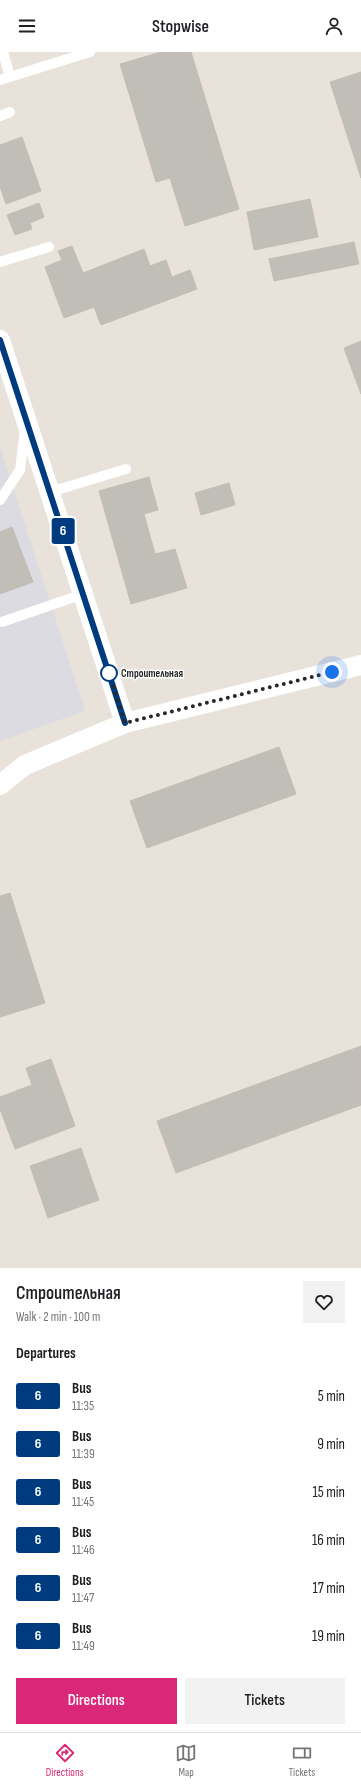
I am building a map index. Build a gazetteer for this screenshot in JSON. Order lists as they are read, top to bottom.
{
  "places": ["Строительная"],
  "lines": ["bus line 6"],
  "page": {
    "header": "Stopwise",
    "on_map": "6",
    "heading": [
      ["Строительная", "Walk · 2 min · 100 m"],
      "Departures"
    ],
    "list": [
      {
        "mark": "6",
        "name": "Bus",
        "note": "11:35",
        "value": "5 min"
      },
      {
        "mark": "6",
        "name": "Bus",
        "note": "11:39",
        "value": "9 min"
      },
      {
        "mark": "6",
        "name": "Bus",
        "note": "11:45",
        "value": "15 min"
      },
      {
        "mark": "6",
        "name": "Bus",
        "note": "11:46",
        "value": "16 min"
      },
      {
        "mark": "6",
        "name": "Bus",
        "note": "11:47",
        "value": "17 min"
      },
      {
        "mark": "6",
        "name": "Bus",
        "note": "11:49",
        "value": "19 min"
      }
    ],
    "buttons": ["Directions", "Tickets"],
    "tabs": ["Directions", "Map", "Tickets"]
  }
}
